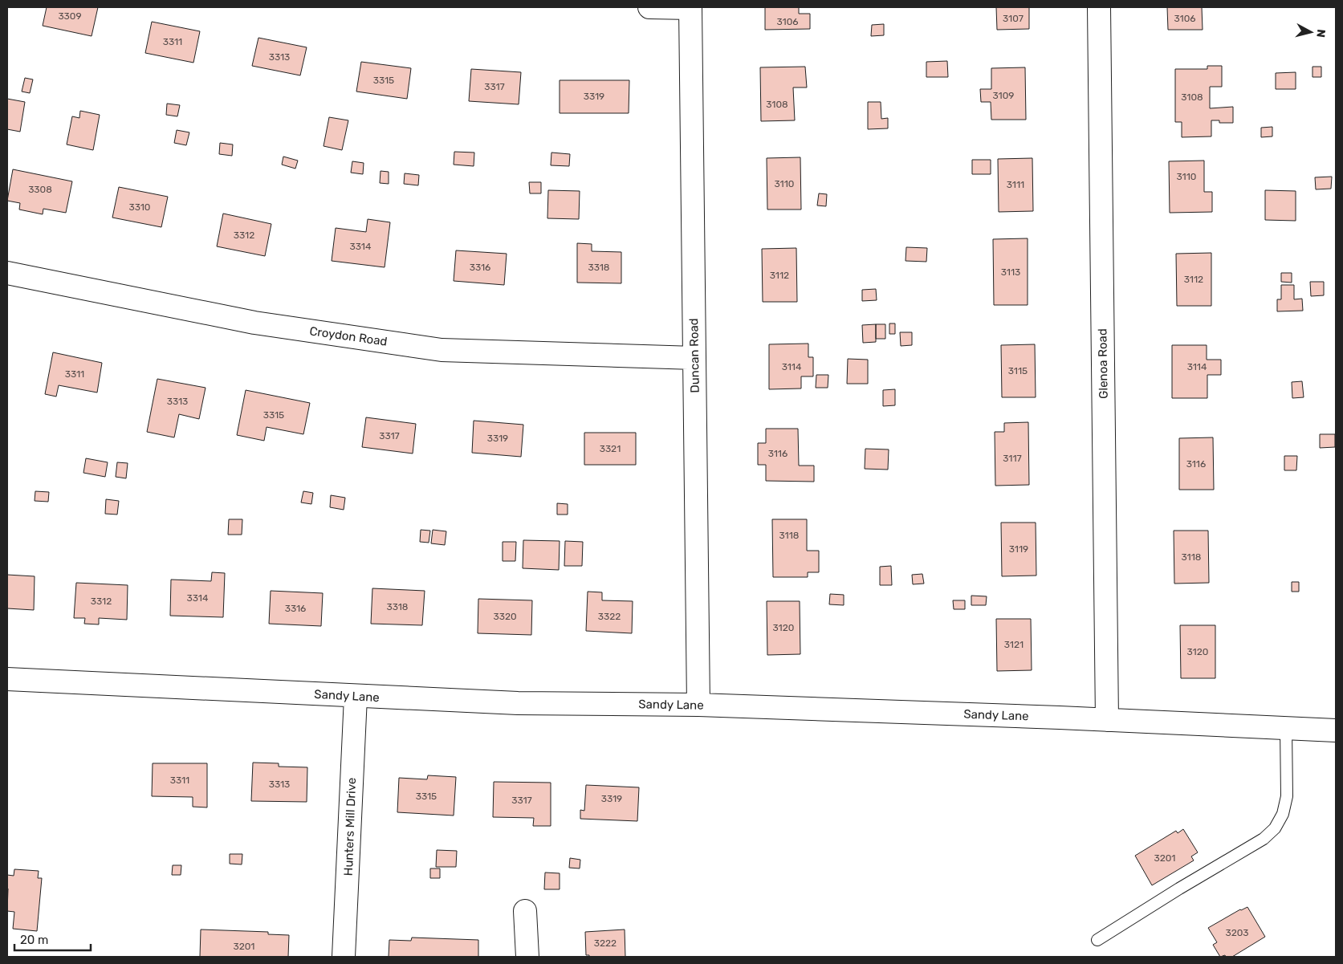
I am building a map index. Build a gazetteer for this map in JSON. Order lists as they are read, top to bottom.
{
  "streets": {
    "street": [
      "Croydon Road",
      "Duncan Road",
      "Glenoa Road",
      "Sandy Lane",
      "Hunters Mill Drive"
    ]
  },
  "crossings": [
    ["Croydon Road", "Duncan Road"],
    ["Duncan Road", "Sandy Lane"],
    ["Glenoa Road", "Sandy Lane"],
    ["Sandy Lane", "Hunters Mill Drive"]
  ],
  "house_numbers": [
    "3309",
    "3107",
    "3106",
    "3106",
    "3311",
    "3313",
    "3315",
    "3317",
    "3109",
    "3319",
    "3108",
    "3108",
    "3110",
    "3110",
    "3111",
    "3308",
    "3310",
    "3312",
    "3314",
    "3316",
    "3318",
    "3113",
    "3112",
    "3112",
    "3114",
    "3114",
    "3115",
    "3311",
    "3313",
    "3315",
    "3317",
    "3319",
    "3321",
    "3116",
    "3117",
    "3116",
    "3118",
    "3119",
    "3118",
    "3314",
    "3312",
    "3318",
    "3316",
    "3320",
    "3322",
    "3120",
    "3121",
    "3120",
    "3311",
    "3313",
    "3315",
    "3319",
    "3317",
    "3201",
    "3203",
    "3222",
    "3201"
  ],
  "scale_bar": "20 m",
  "north": "right"
}
